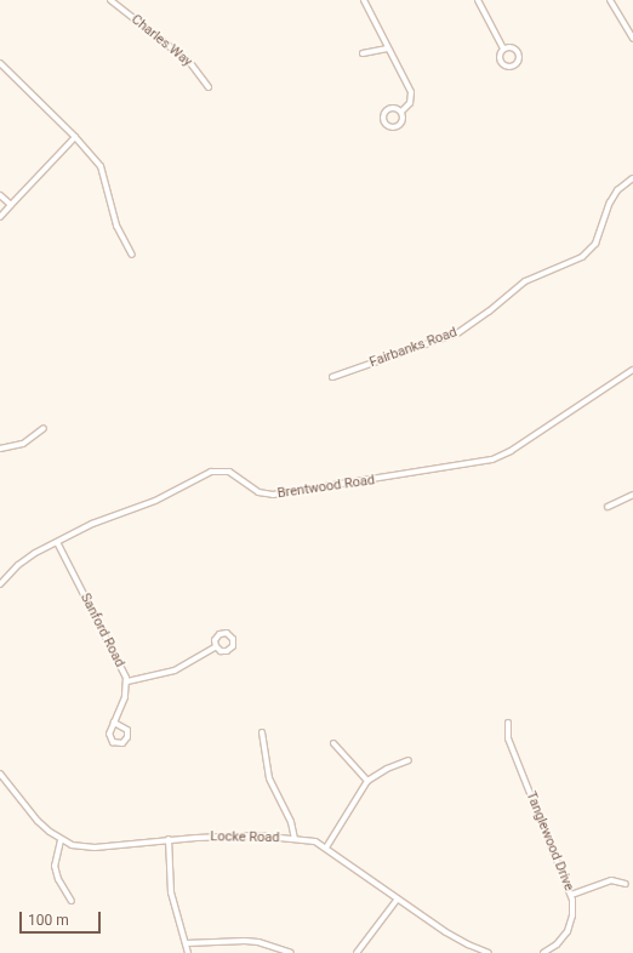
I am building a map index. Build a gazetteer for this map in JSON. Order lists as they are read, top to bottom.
{
  "streets": {
    "street": [
      "Charles Way",
      "Fairbanks Road",
      "Brentwood Road",
      "Sanford Road",
      "Locke Road",
      "Tanglewood Drive"
    ]
  },
  "crossings": [
    ["Brentwood Road", "Sanford Road"]
  ],
  "scale_bar": "100 m"
}
